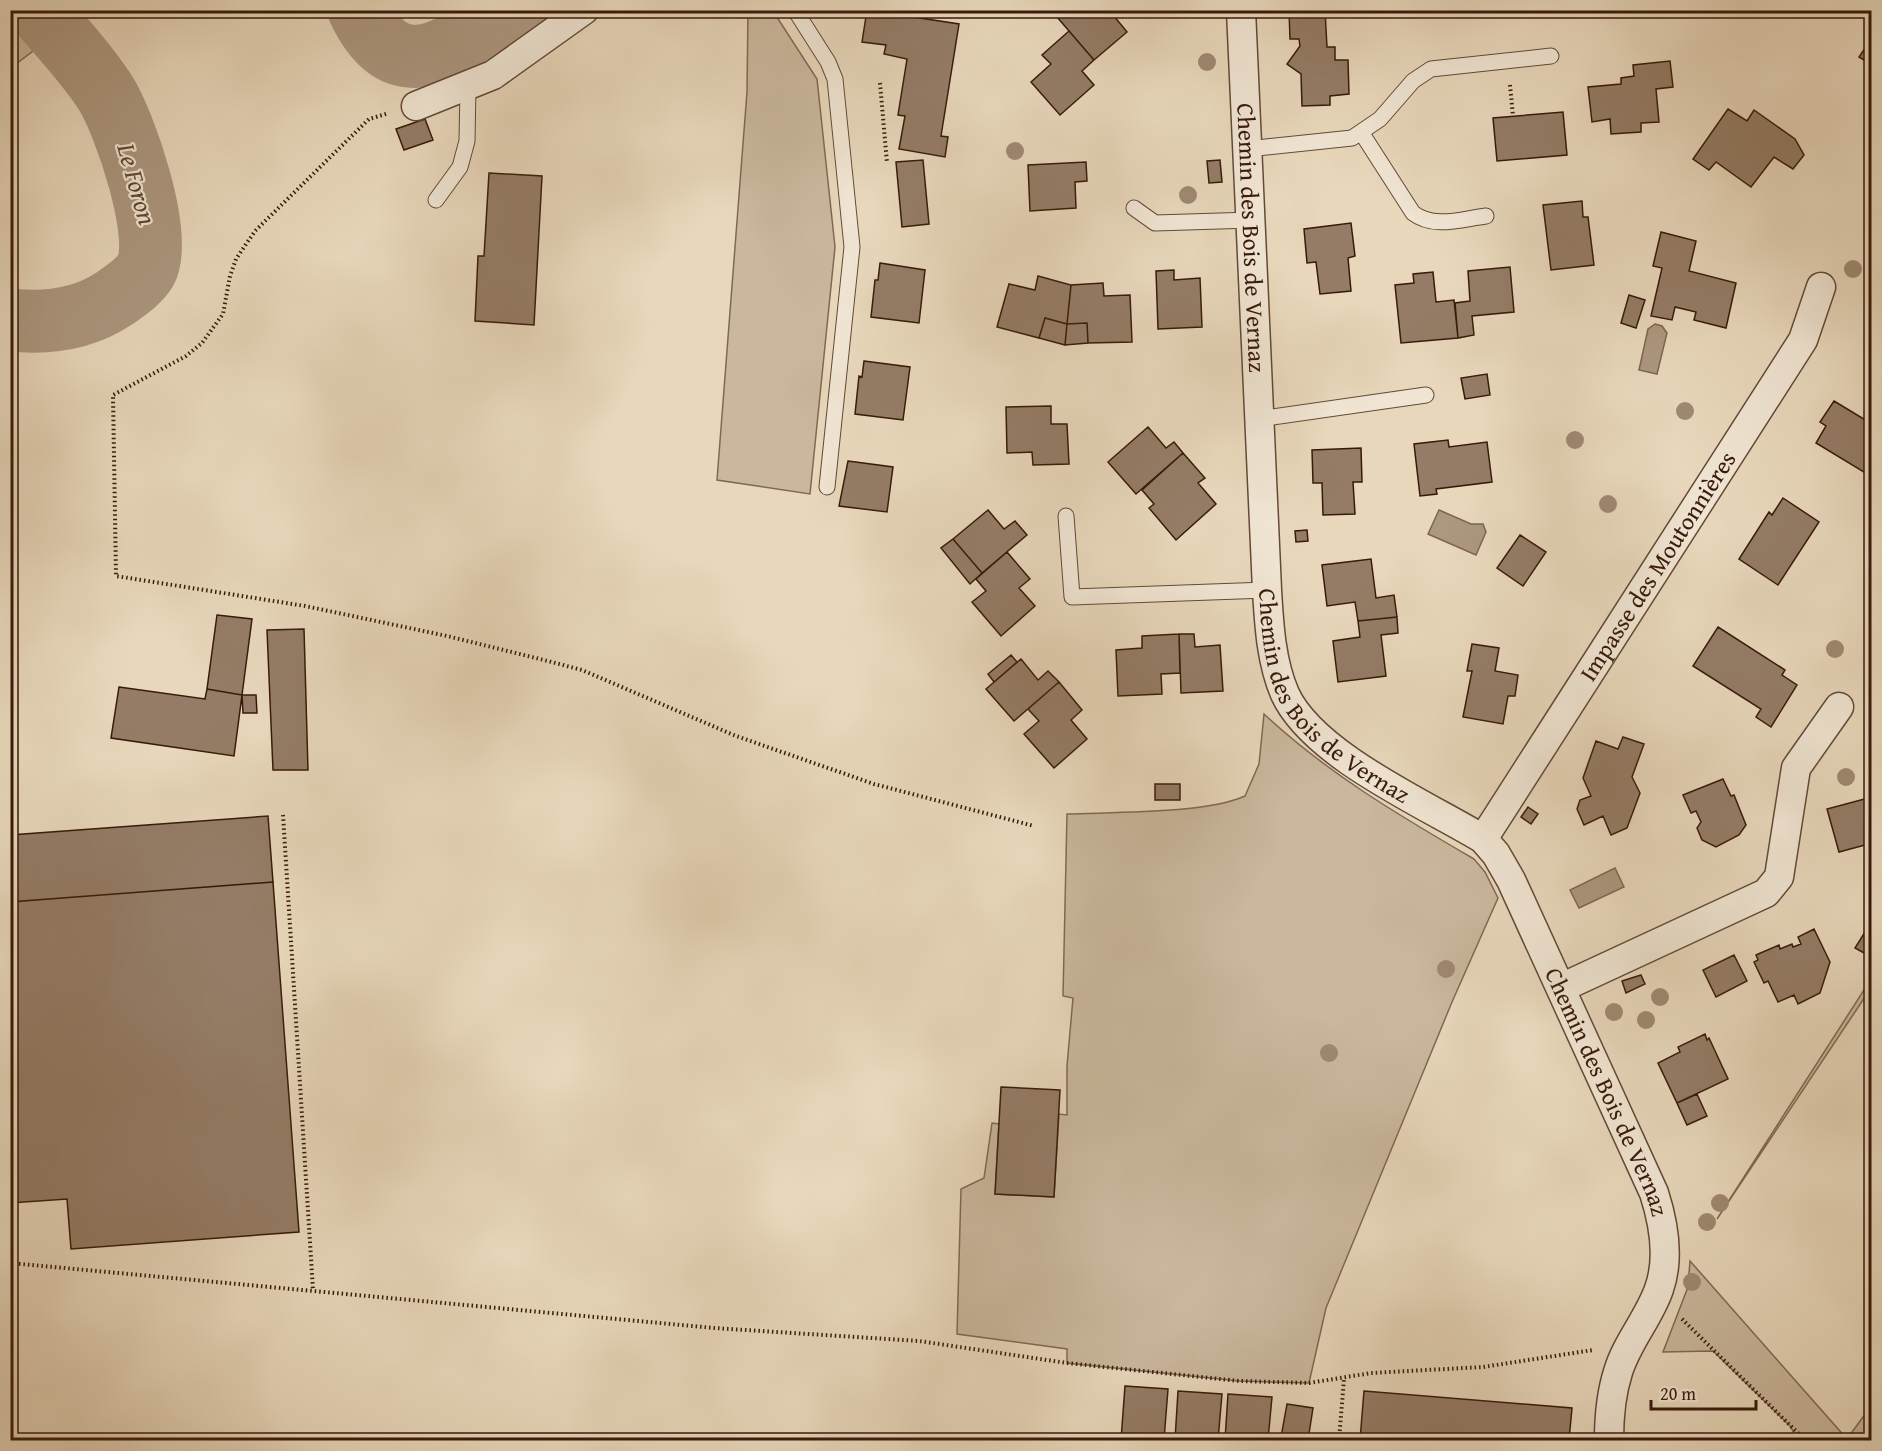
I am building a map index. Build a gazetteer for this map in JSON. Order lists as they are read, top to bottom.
{
  "streets": {
    "street": ["Chemin des Bois de Vernaz", "Impasse des Moutonnières"]
  },
  "crossings": [
    ["Chemin des Bois de Vernaz", "Impasse des Moutonnières"]
  ],
  "water": ["Le Foron"],
  "scale_bar": "20 m"
}
